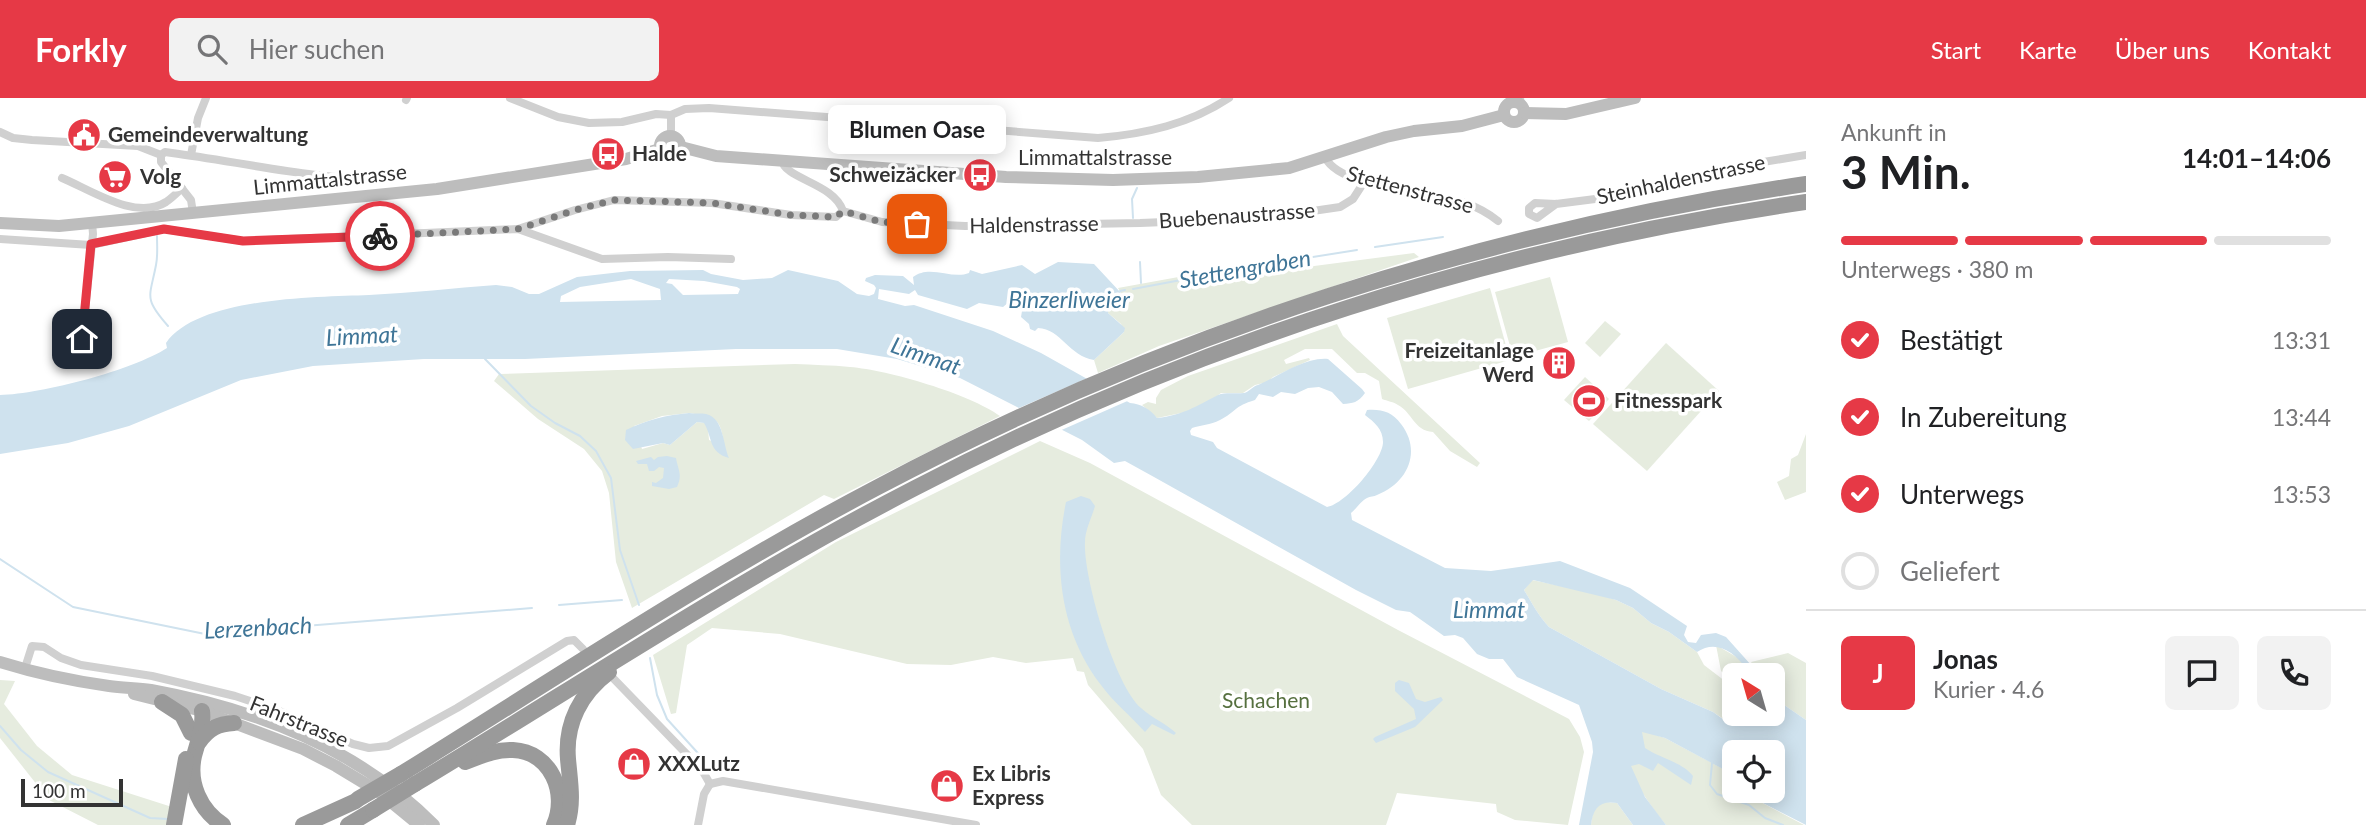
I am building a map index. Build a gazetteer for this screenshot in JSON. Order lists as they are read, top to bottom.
{
  "streets": {
    "main road": ["Limmattalstrasse"],
    "street": [
      "Steinhaldenstrasse",
      "Stettenstrasse",
      "Buebenaustrasse",
      "Haldenstrasse",
      "Fahrstrasse"
    ]
  },
  "crossings": [
    ["Limmattalstrasse", "Stettenstrasse"],
    ["Stettenstrasse", "Buebenaustrasse"],
    ["Buebenaustrasse", "Haldenstrasse"]
  ],
  "water": [
    "Stettengraben",
    "Binzerliweier",
    "Limmat",
    "Lerzenbach"
  ],
  "parks": ["Schachen"],
  "places": {
    "public building": ["Gemeindeverwaltung"],
    "bus stop": ["Halde", "Schweizäcker"],
    "supermarket": ["Volg"],
    "other": ["Blumen Oase"],
    "building": ["Freizeitanlage Werd"],
    "sports": ["Fitnesspark"],
    "shop": ["XXXLutz", "Ex Libris Express"]
  },
  "scale_bar": "100 m",
  "north": "top left",
  "page": {
    "header": "Forkly",
    "search": "Hier suchen",
    "nav": [
      "Start",
      "Karte",
      "Über uns",
      "Kontakt"
    ],
    "heading": ["3 Min.", "Ankunft in", "14:01–14:06"],
    "panel": ["Jonas", "Kurier · 4.6"],
    "bubble": "Blumen Oase",
    "bar": "Unterwegs · 380 m",
    "list": [
      ["Bestätigt", "13:31"],
      ["In Zubereitung", "13:44"],
      ["Unterwegs", "13:53"],
      "Geliefert"
    ],
    "round": "J",
    "scale": "100 m"
  }
}
